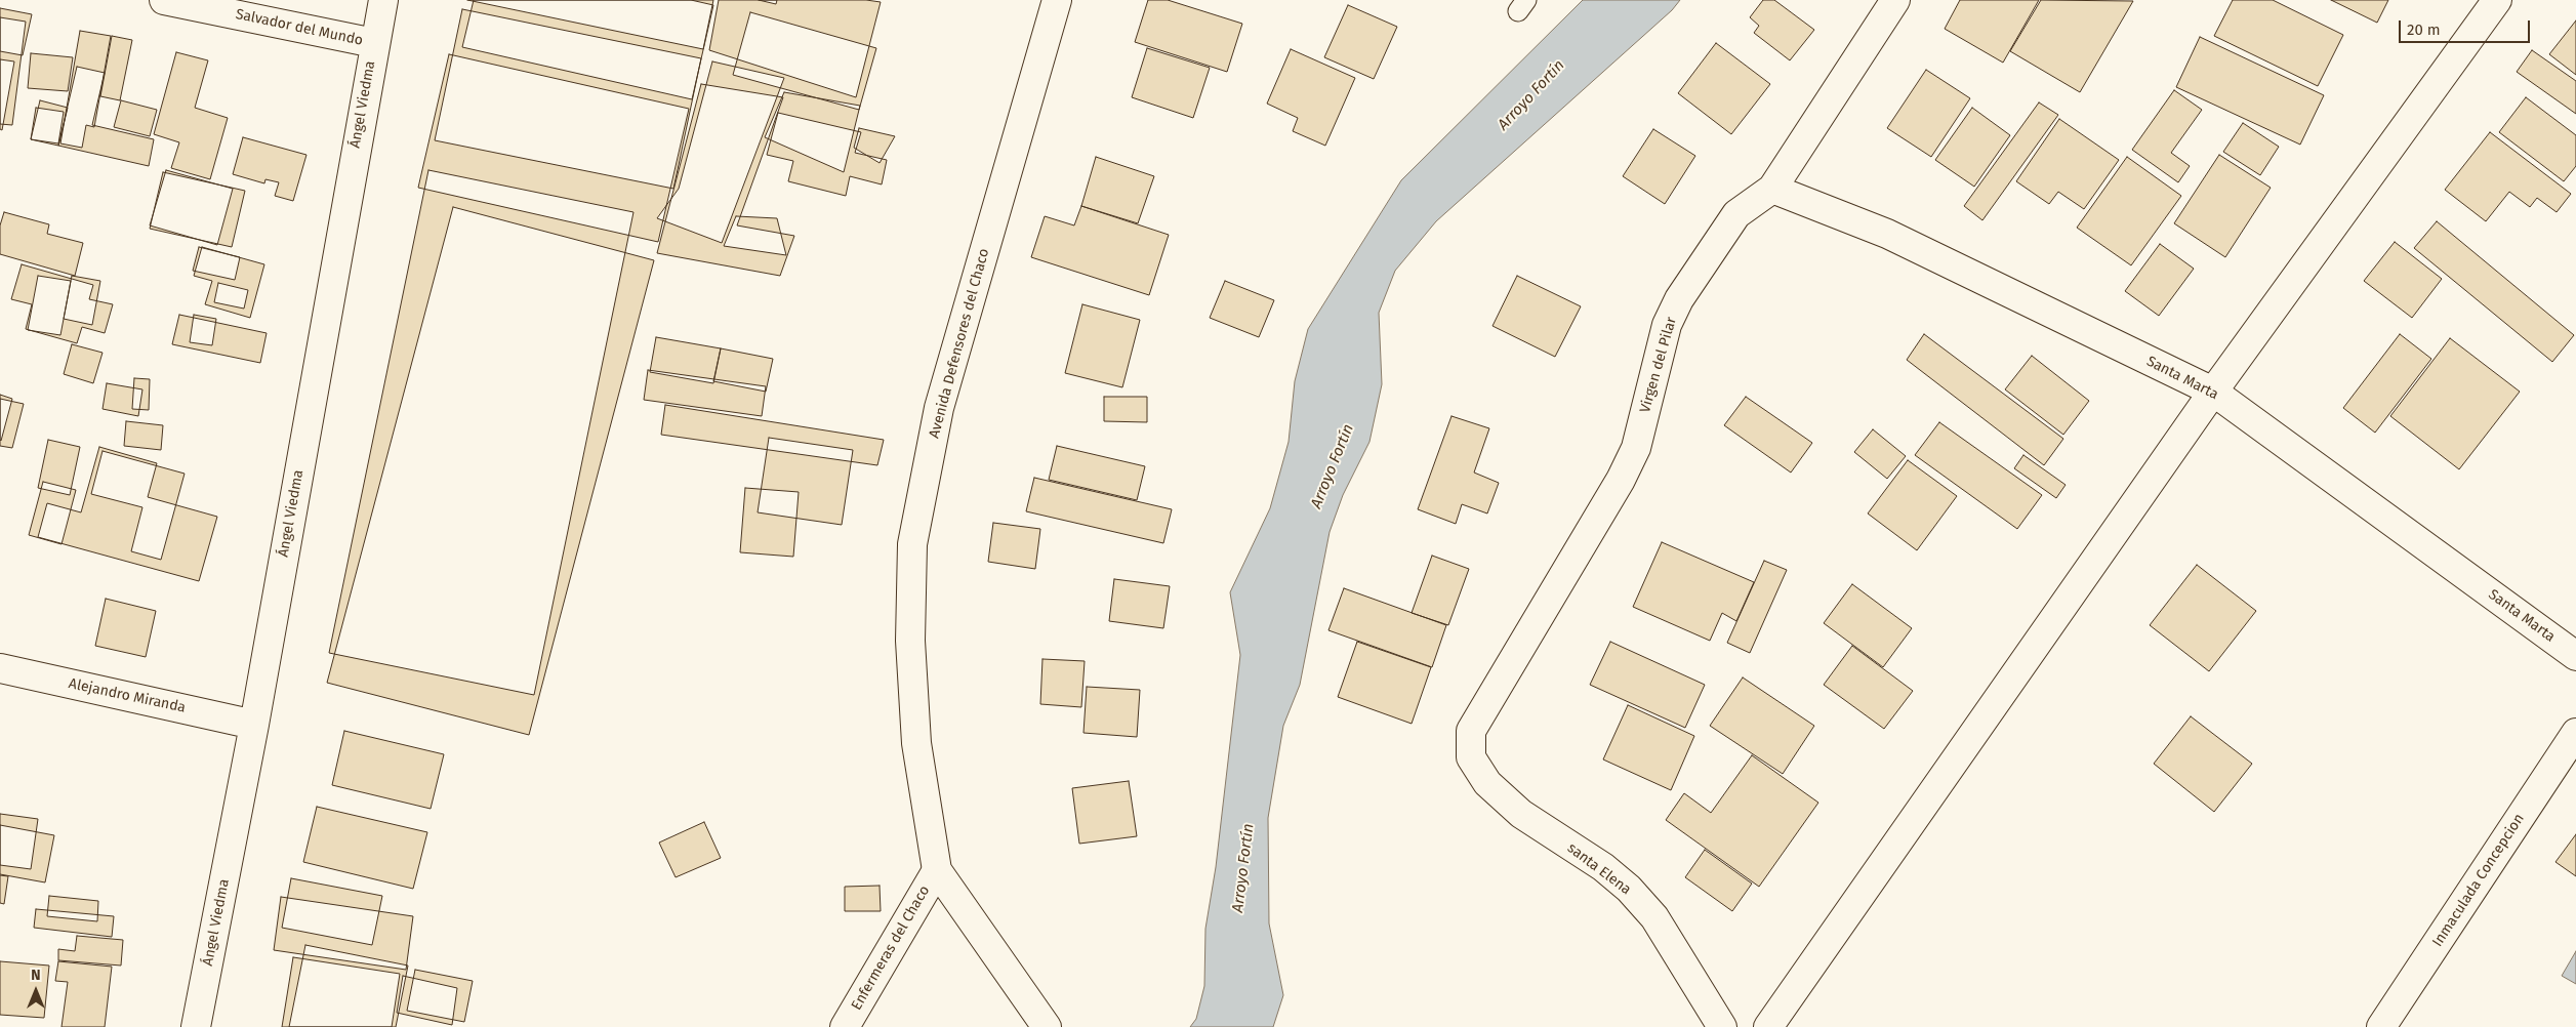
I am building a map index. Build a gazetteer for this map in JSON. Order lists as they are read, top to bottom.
{
  "streets": {
    "street": [
      "Salvador del Mundo",
      "Ángel Viedma",
      "Avenida Defensores del Chaco",
      "Virgen del Pilar",
      "Santa Marta",
      "Alejandro Miranda",
      "santa Elena",
      "Inmaculada Concepcion",
      "Enfermeras del Chaco"
    ]
  },
  "crossings": [
    ["Salvador del Mundo", "Ángel Viedma"],
    ["Ángel Viedma", "Alejandro Miranda"],
    ["Avenida Defensores del Chaco", "Enfermeras del Chaco"],
    ["Virgen del Pilar", "Santa Marta"],
    ["Virgen del Pilar", "santa Elena"]
  ],
  "water": ["Arroyo Fortín"],
  "scale_bar": "20 m",
  "north": "top"
}
